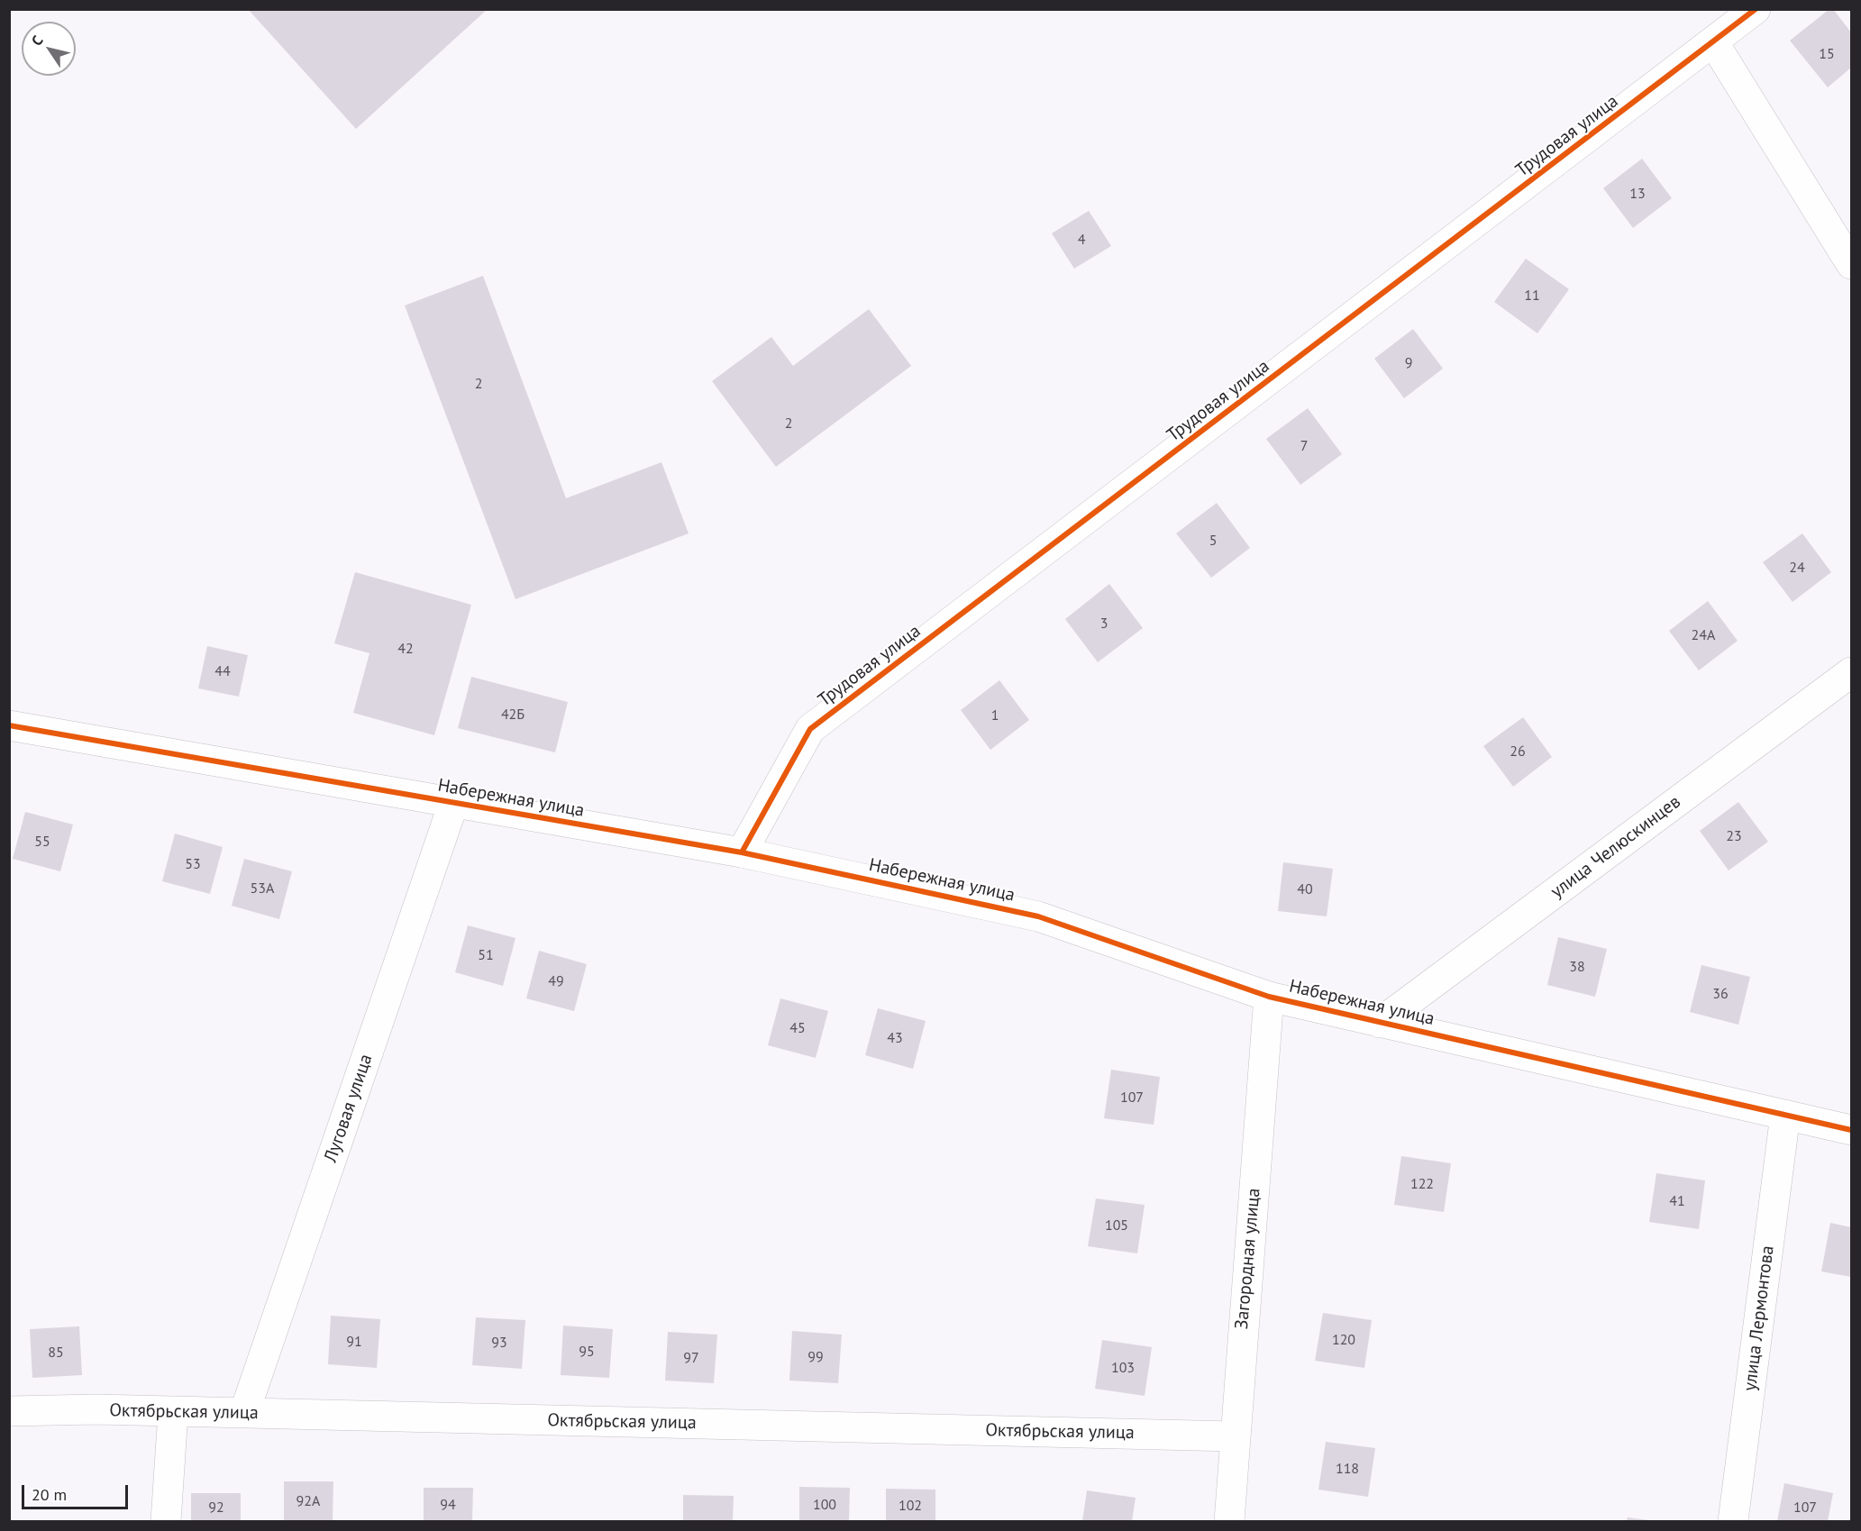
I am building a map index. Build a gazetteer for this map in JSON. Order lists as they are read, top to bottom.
{
  "streets": {
    "street": [
      "Трудовая улица",
      "Набережная улица",
      "улица Челюскинцев",
      "Луговая улица",
      "Загородная улица",
      "улица Лермонтова",
      "Октябрьская улица"
    ]
  },
  "crossings": [
    ["Трудовая улица", "Набережная улица"],
    ["Набережная улица", "улица Челюскинцев"],
    ["Набережная улица", "Луговая улица"],
    ["Набережная улица", "Загородная улица"],
    ["Набережная улица", "улица Лермонтова"],
    ["Луговая улица", "Октябрьская улица"],
    ["Загородная улица", "Октябрьская улица"]
  ],
  "house_numbers": [
    "15",
    "13",
    "4",
    "11",
    "9",
    "2",
    "2",
    "7",
    "5",
    "24",
    "3",
    "24А",
    "42",
    "44",
    "42Б",
    "1",
    "26",
    "23",
    "55",
    "53",
    "53А",
    "40",
    "51",
    "38",
    "49",
    "36",
    "45",
    "43",
    "107",
    "122",
    "41",
    "105",
    "120",
    "91",
    "93",
    "95",
    "85",
    "99",
    "97",
    "103",
    "118",
    "92А",
    "94",
    "100",
    "102",
    "92",
    "107"
  ],
  "scale_bar": "20 m",
  "north": "top left"
}
